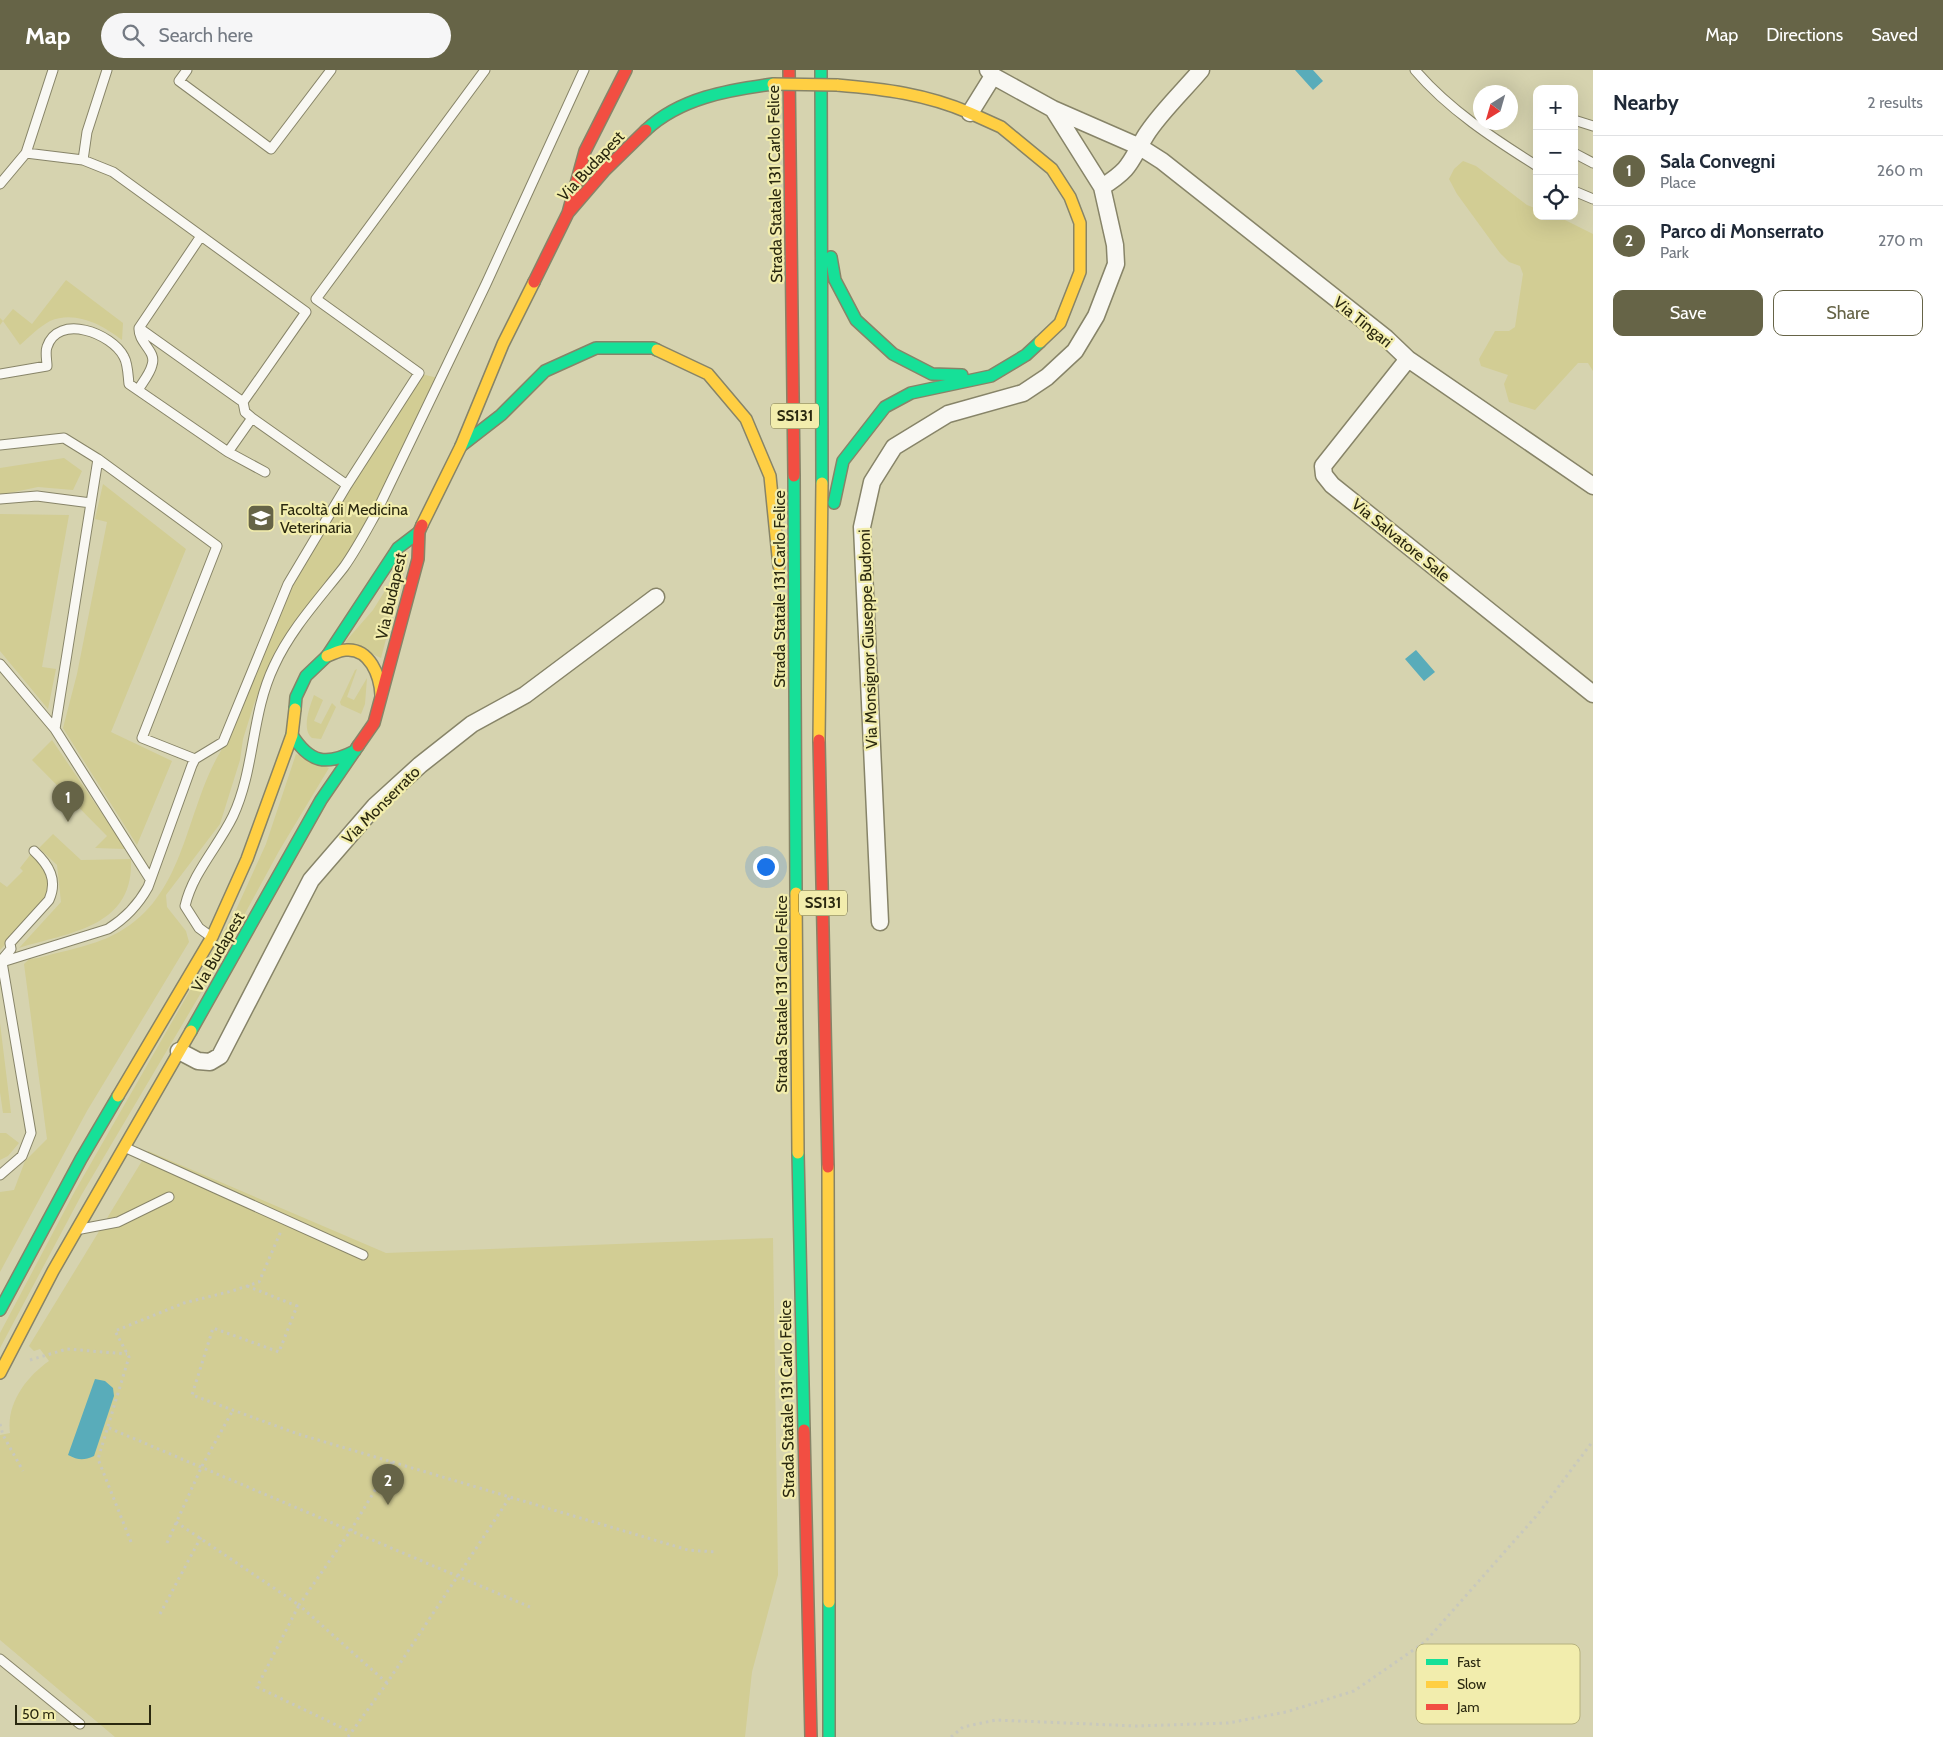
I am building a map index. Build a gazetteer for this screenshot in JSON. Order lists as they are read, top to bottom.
{
  "streets": {
    "main road": ["Via Budapest", "Strada Statale 131 Carlo Felice", "SS131"],
    "street": [
      "Via Tingari",
      "Via Salvatore Sale",
      "Via Monsignor Giuseppe Budroni",
      "Via Monserrato"
    ]
  },
  "crossings": [
    ["Via Budapest", "Via Tingari"],
    ["Via Budapest", "Via Monserrato"],
    ["Via Tingari", "Via Salvatore Sale"],
    ["Via Tingari", "Via Monsignor Giuseppe Budroni"]
  ],
  "places": {
    "school or university": ["Facoltà di Medicina Veterinaria"]
  },
  "legend": ["Fast", "Slow", "Jam"],
  "scale_bar": "50 m",
  "north": "bottom left",
  "page": {
    "header": "Map",
    "search": "Search here",
    "nav": ["Map", "Directions", "Saved"],
    "heading": ["Nearby", "2 results"],
    "map_buttons": ["+", "−"],
    "list": [
      {
        "mark": "1",
        "name": "Sala Convegni",
        "note": "Place",
        "value": "260 m"
      },
      {
        "mark": "2",
        "name": "Parco di Monserrato",
        "note": "Park",
        "value": "270 m"
      }
    ],
    "buttons": ["Save", "Share"],
    "pins": ["1", "2"],
    "scale": "50 m"
  }
}
